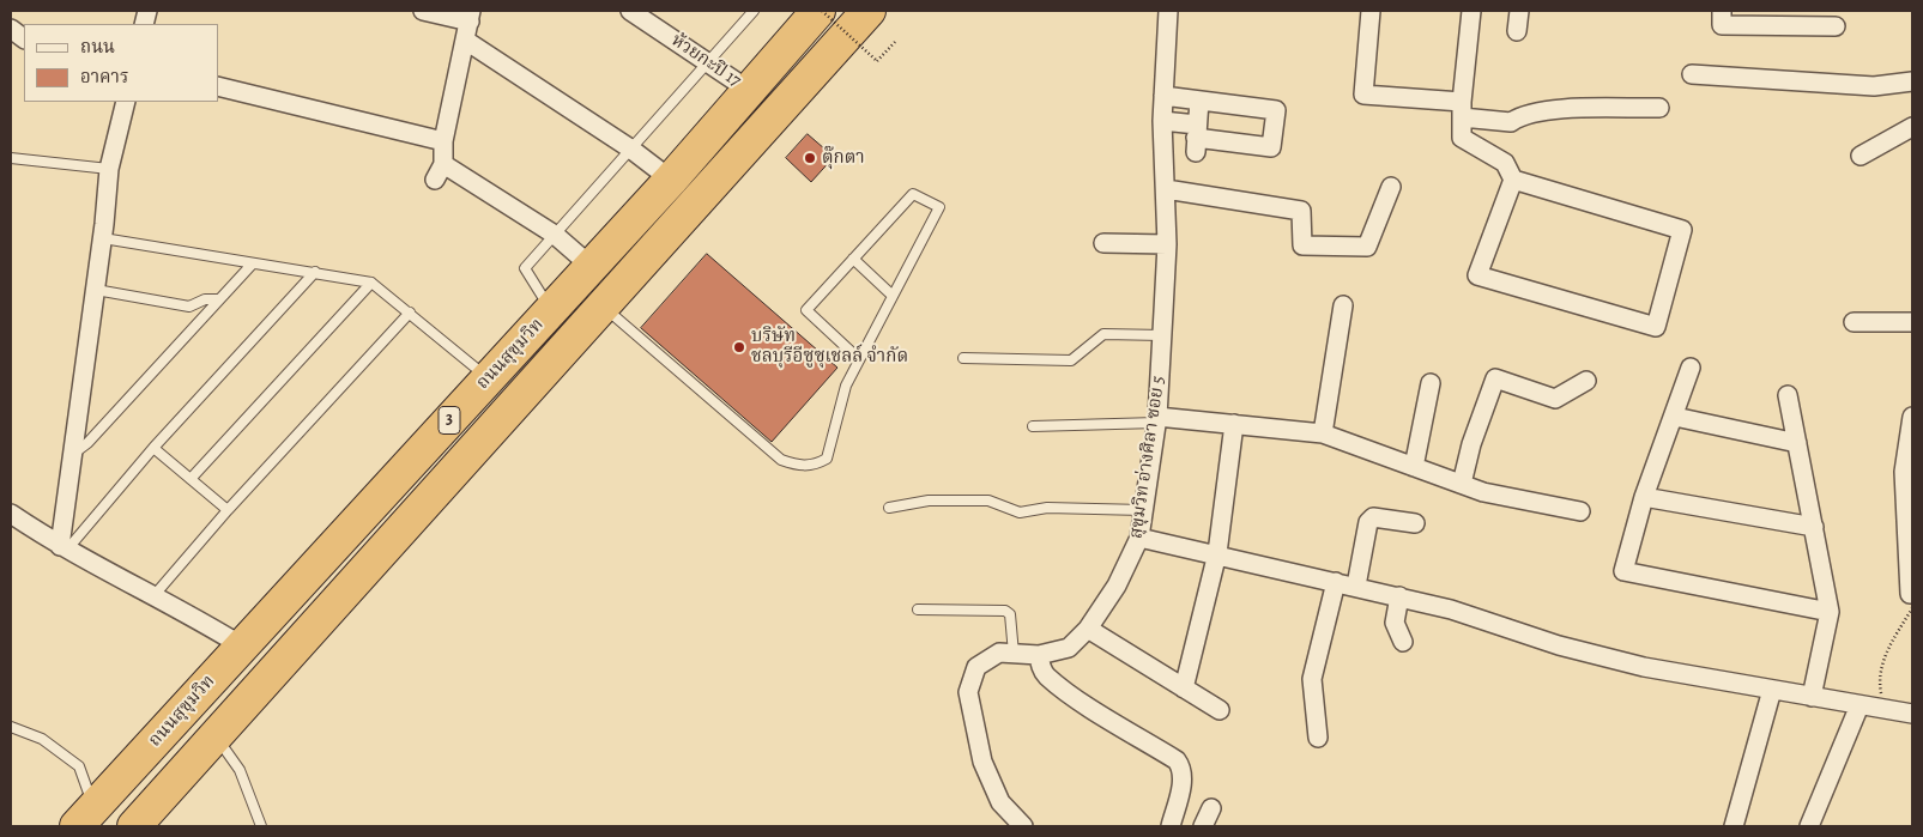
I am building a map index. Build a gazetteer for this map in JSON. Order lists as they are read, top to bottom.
{
  "streets": {
    "highway": ["ถนนสุขุมวิท", "3"],
    "street": ["ห้วยกะปิ 17", "สุขุมวิท อ่างศิลา ซอย 5"]
  },
  "crossings": [
    ["ห้วยกะปิ 17", "ถนนสุขุมวิท"]
  ],
  "places": ["ตุ๊กตา", "บริษัท ชลบุรีอีซูซุเชลล์ จำกัด"],
  "legend": ["ถนน", "อาคาร"]
}
